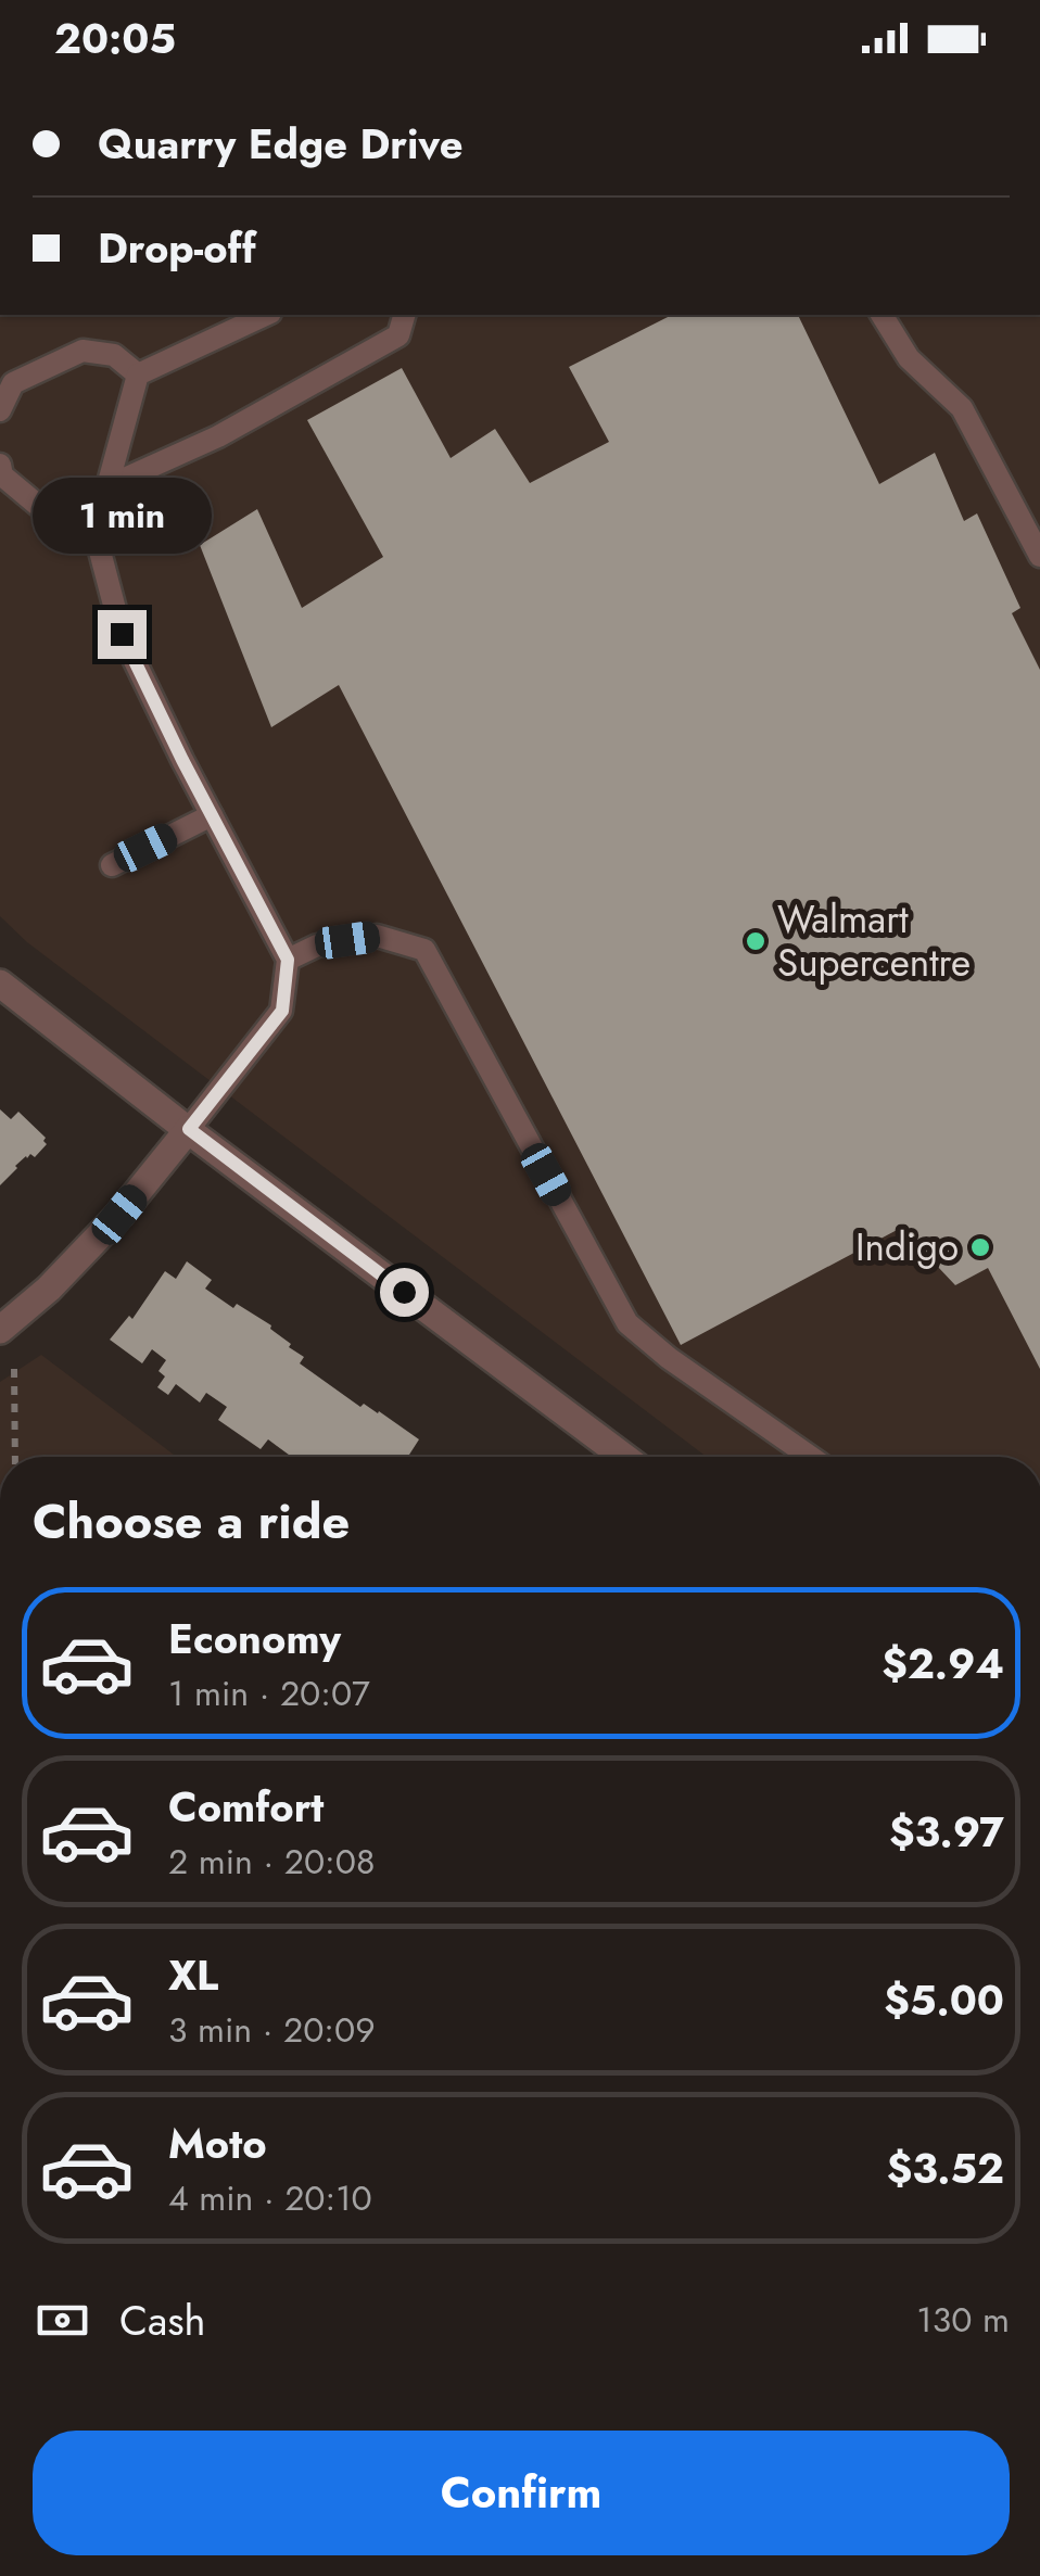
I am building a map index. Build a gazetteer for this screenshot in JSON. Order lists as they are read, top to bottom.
{
  "places": ["Walmart Supercentre", "Indigo"],
  "page": {
    "status": "20:05",
    "banner": ["Quarry Edge Drive", "Drop-off"],
    "bubble": "1 min",
    "heading": "Choose a ride",
    "list": [
      {
        "name": "Economy",
        "note": "1 min · 20:07",
        "value": "$2.94"
      },
      {
        "name": "Comfort",
        "note": "2 min · 20:08",
        "value": "$3.97"
      },
      {
        "name": "XL",
        "note": "3 min · 20:09",
        "value": "$5.00"
      },
      {
        "name": "Moto",
        "note": "4 min · 20:10",
        "value": "$3.52"
      }
    ],
    "pay": ["Cash", "130 m"],
    "buttons": "Confirm"
  }
}
